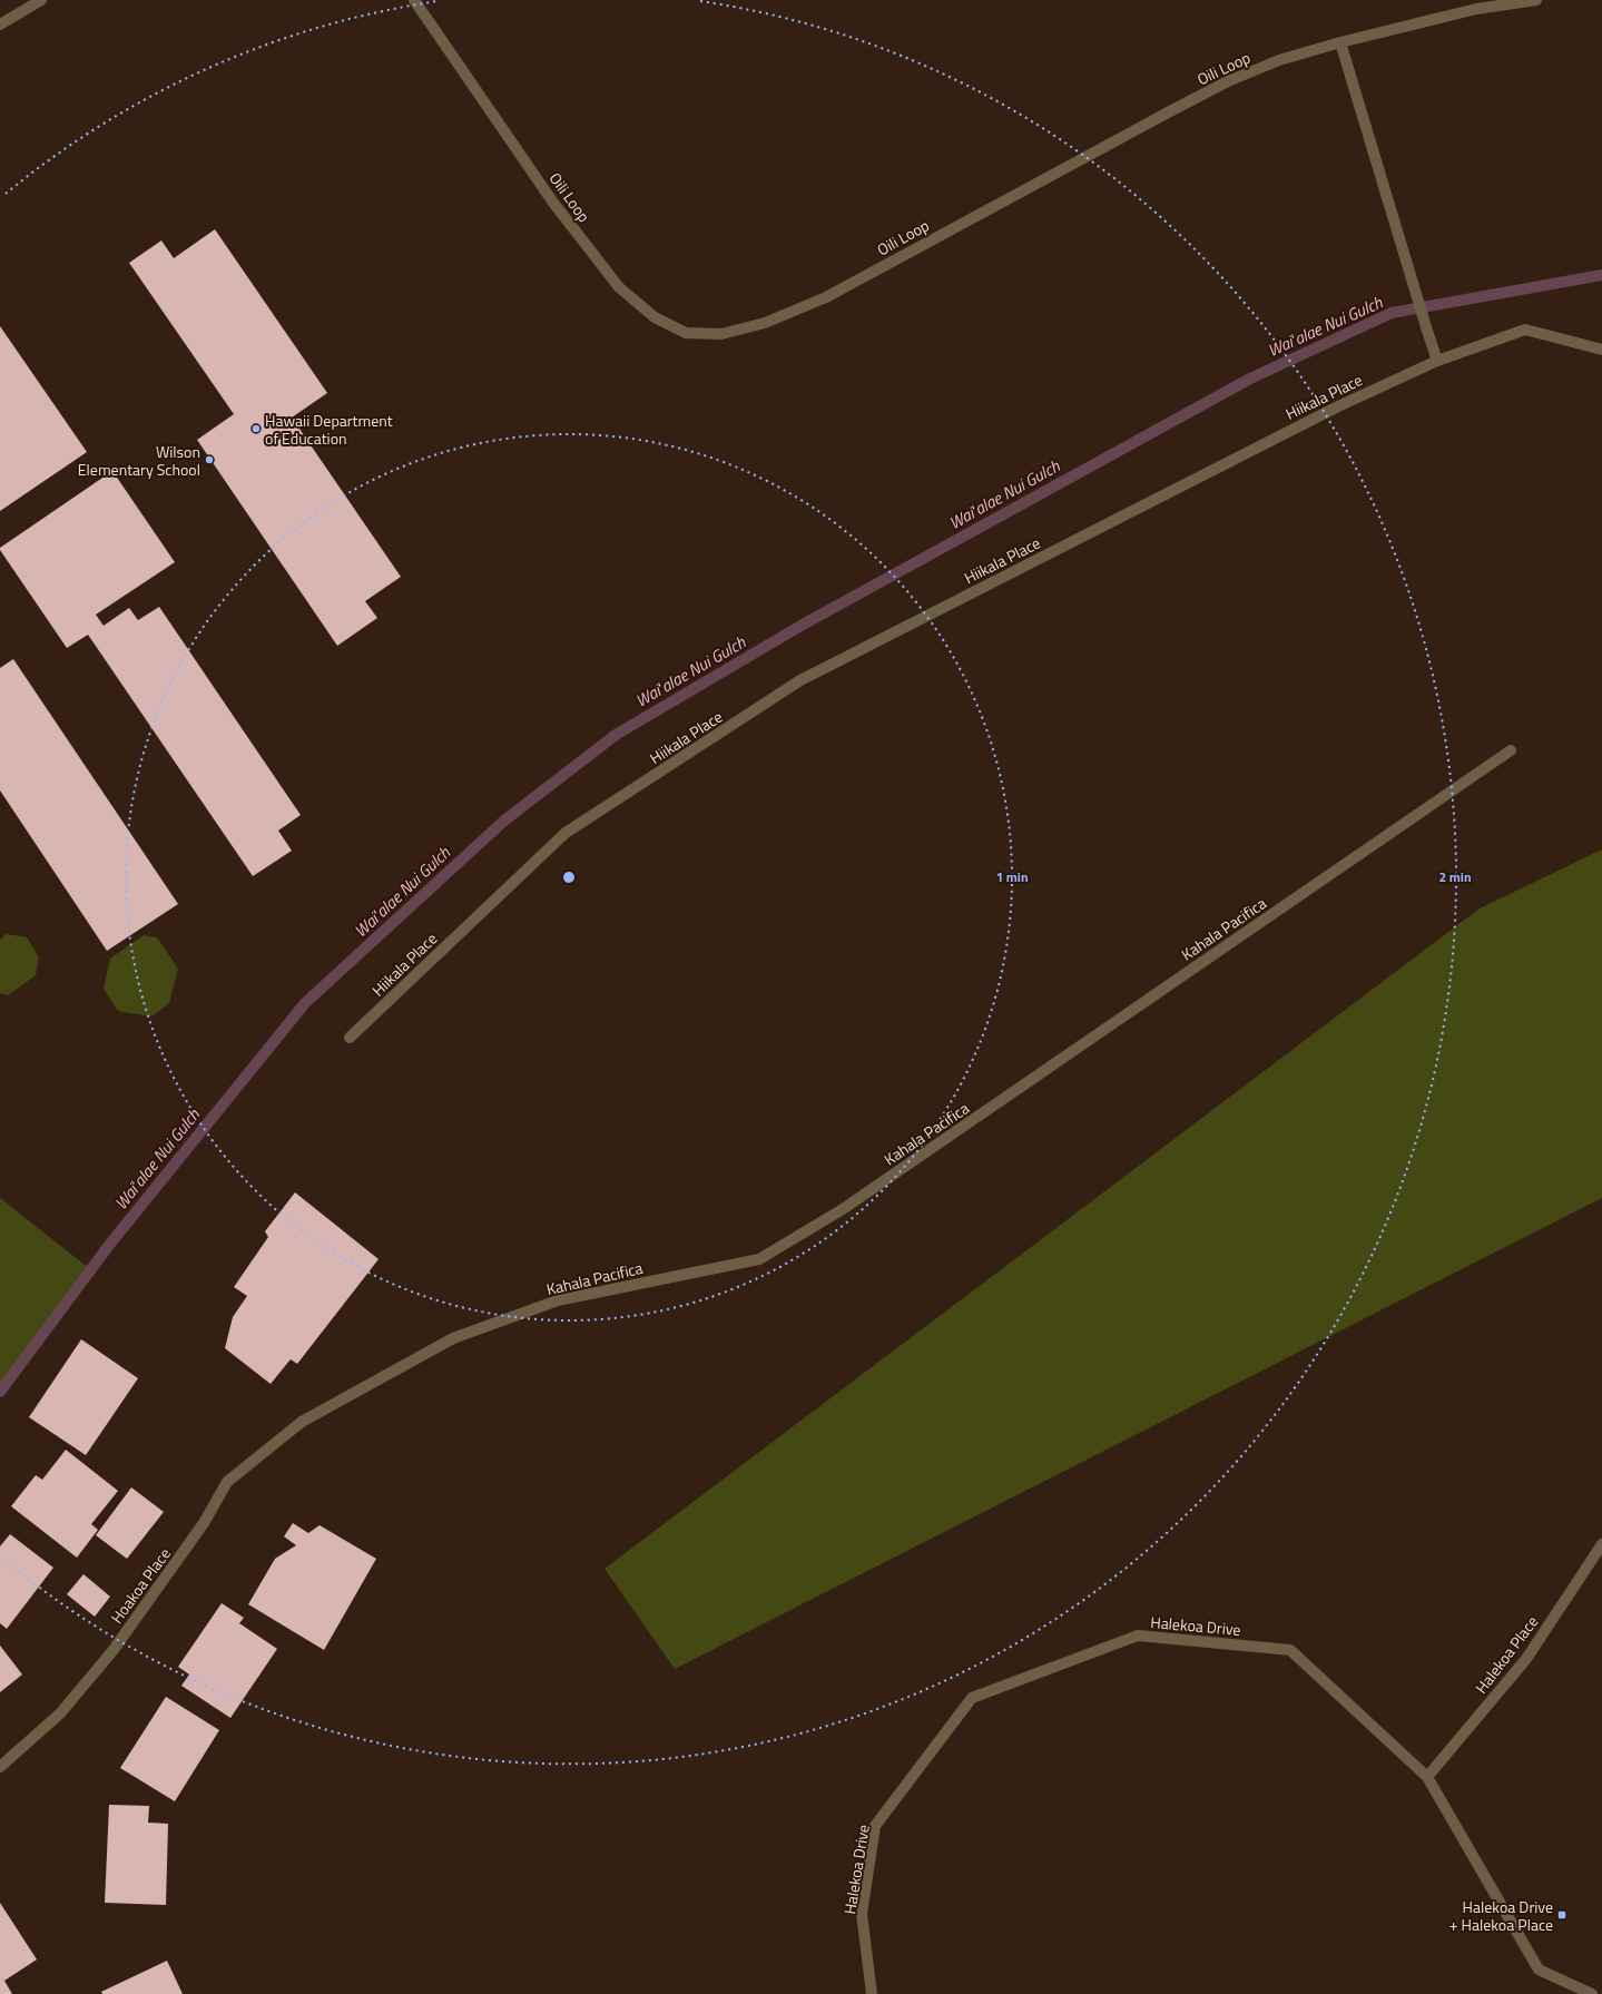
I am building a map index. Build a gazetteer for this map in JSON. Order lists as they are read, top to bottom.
{
  "streets": {
    "street": [
      "Oili Loop",
      "Hiikala Place",
      "Kahala Pacifica",
      "Hoakoa Place",
      "Halekoa Drive",
      "Halekoa Place"
    ]
  },
  "crossings": [
    ["Kahala Pacifica", "Hoakoa Place"],
    ["Halekoa Drive", "Halekoa Place"]
  ],
  "water": ["Waiʻalae Nui Gulch"],
  "places": {
    "other": ["Hawaii Department of Education", "Wilson Elementary School"],
    "transit": ["Halekoa Drive + Halekoa Place"]
  },
  "rings": ["1 min", "2 min"]
}
